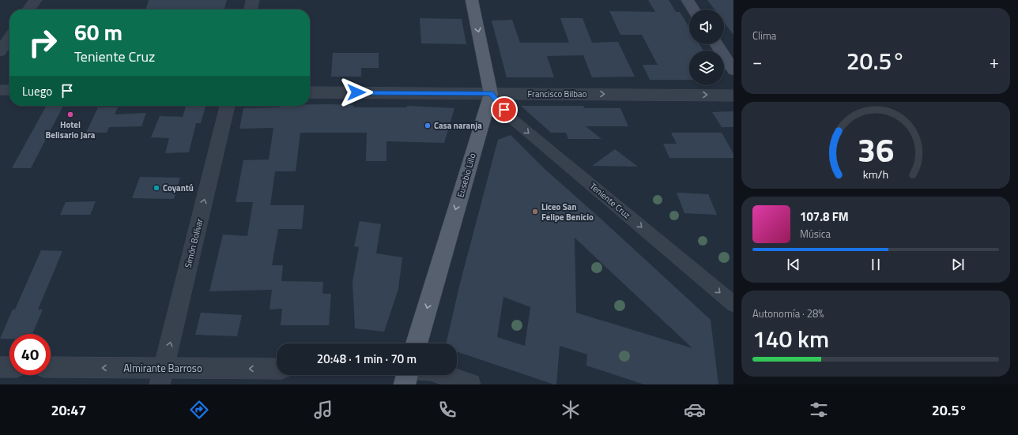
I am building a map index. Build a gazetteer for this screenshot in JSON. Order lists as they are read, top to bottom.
{
  "streets": {
    "main road": ["Eusebio Lillo"],
    "street": [
      "Francisco Bilbao",
      "Teniente Cruz",
      "Simón Bolívar",
      "Almirante Barroso"
    ]
  },
  "crossings": [
    ["Francisco Bilbao", "Eusebio Lillo"],
    ["Francisco Bilbao", "Teniente Cruz"],
    ["Eusebio Lillo", "Teniente Cruz"],
    ["Simón Bolívar", "Almirante Barroso"]
  ],
  "one_way": [
    "Francisco Bilbao",
    "Eusebio Lillo",
    "Teniente Cruz",
    "Simón Bolívar",
    "Almirante Barroso"
  ],
  "places": [
    "Hotel Belisario Jara",
    "Casa naranja",
    "Coyantú",
    "Liceo San Felipe Benicio"
  ],
  "page": {
    "tile": [
      "Clima",
      ["Autonomía · 28%", "140 km"]
    ],
    "turn": ["60 m", "Teniente Cruz"],
    "heat": ["−", "20.5°", "+"],
    "then": "Luego",
    "song": ["107.8 FM", "Música"],
    "limit": "40",
    "trip": "20:48 · 1 min · 70 m",
    "tabs": ["20:47", "20.5°"],
    "gauge": ["36", "km/h"]
  }
}
